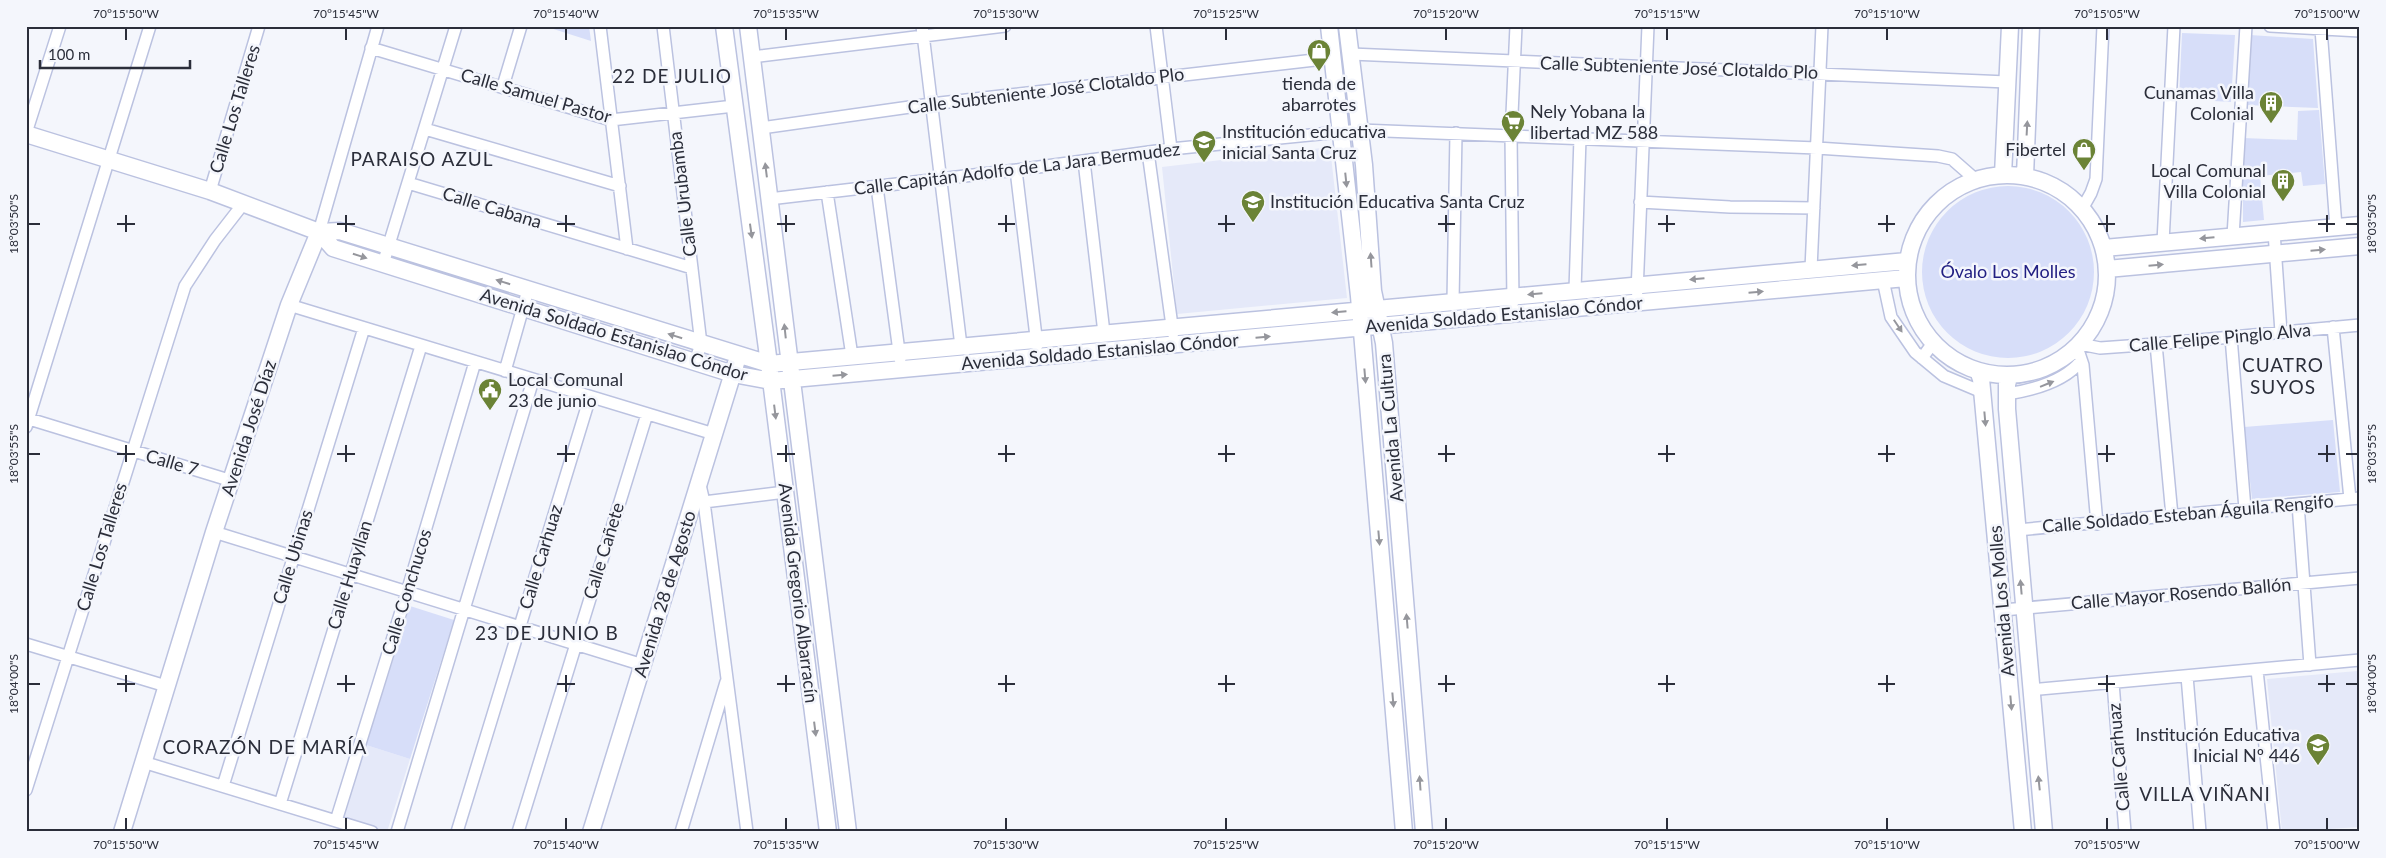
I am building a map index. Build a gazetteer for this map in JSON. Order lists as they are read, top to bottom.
{
  "streets": {
    "street": [
      "Calle Subteniente José Clotaldo Plo",
      "Calle Samuel Pastor",
      "Calle Los Talleres",
      "Calle Capitán Adolfo de La Jara Bermudez",
      "Calle Urubamba",
      "Calle Cabana",
      "Avenida Soldado Estanislao Cóndor",
      "Calle Felipe Pinglo Alva",
      "Avenida José Díaz",
      "Avenida La Cultura",
      "Calle 7",
      "Calle Soldado Esteban Águila Rengifo",
      "Calle Cañete",
      "Calle Ubinas",
      "Calle Carhuaz",
      "Calle Huayllan",
      "Calle Conchucos",
      "Avenida Gregorio Albarracín",
      "Avenida 28 de Agosto",
      "Calle Mayor Rosendo Ballón",
      "Avenida Los Molles"
    ]
  },
  "crossings": [
    ["Calle Subteniente José Clotaldo Plo", "Avenida La Cultura"],
    ["Calle Subteniente José Clotaldo Plo", "Avenida Gregorio Albarracín"],
    ["Calle Samuel Pastor", "Calle Urubamba"],
    ["Calle Samuel Pastor", "Avenida José Díaz"],
    ["Calle Samuel Pastor", "Avenida Gregorio Albarracín"],
    ["Calle Los Talleres", "Avenida Soldado Estanislao Cóndor"],
    ["Calle Los Talleres", "Calle 7"],
    ["Calle Capitán Adolfo de La Jara Bermudez", "Avenida La Cultura"],
    ["Calle Capitán Adolfo de La Jara Bermudez", "Avenida Gregorio Albarracín"],
    ["Calle Urubamba", "Calle Cabana"],
    ["Calle Urubamba", "Avenida Soldado Estanislao Cóndor"],
    ["Avenida Soldado Estanislao Cóndor", "Avenida José Díaz"],
    ["Avenida Soldado Estanislao Cóndor", "Avenida La Cultura"],
    ["Avenida Soldado Estanislao Cóndor", "Avenida Gregorio Albarracín"],
    ["Avenida Soldado Estanislao Cóndor", "Avenida 28 de Agosto"],
    ["Avenida José Díaz", "Calle 7"],
    ["Calle Soldado Esteban Águila Rengifo", "Avenida Los Molles"],
    ["Calle Mayor Rosendo Ballón", "Avenida Los Molles"]
  ],
  "districts": [
    "22 DE JULIO",
    "PARAISO AZUL",
    "CUATRO SUYOS",
    "23 DE JUNIO B",
    "CORAZÓN DE MARÍA",
    "VILLA VIÑANI"
  ],
  "parks": ["Óvalo Los Molles"],
  "places": {
    "shop": ["tienda de abarrotes", "Fibertel"],
    "building": ["Cunamas Villa Colonial", "Local Comunal Villa Colonial"],
    "supermarket": ["Nely Yobana la libertad MZ 588"],
    "school or university": ["Institución educativa inicial Santa Cruz", "Institución Educativa Santa Cruz", "Institución Educativa Inicial Nº 446"],
    "public building": ["Local Comunal 23 de junio"]
  },
  "scale_bar": "100 m",
  "coordinates": [
    "70°15'50\"W",
    "70°15'45\"W",
    "70°15'40\"W",
    "70°15'35\"W",
    "70°15'30\"W",
    "70°15'25\"W",
    "70°15'20\"W",
    "70°15'15\"W",
    "70°15'10\"W",
    "70°15'05\"W",
    "70°15'00\"W",
    "18°03'50\"S",
    "18°03'55\"S",
    "18°04'00\"S"
  ]
}
